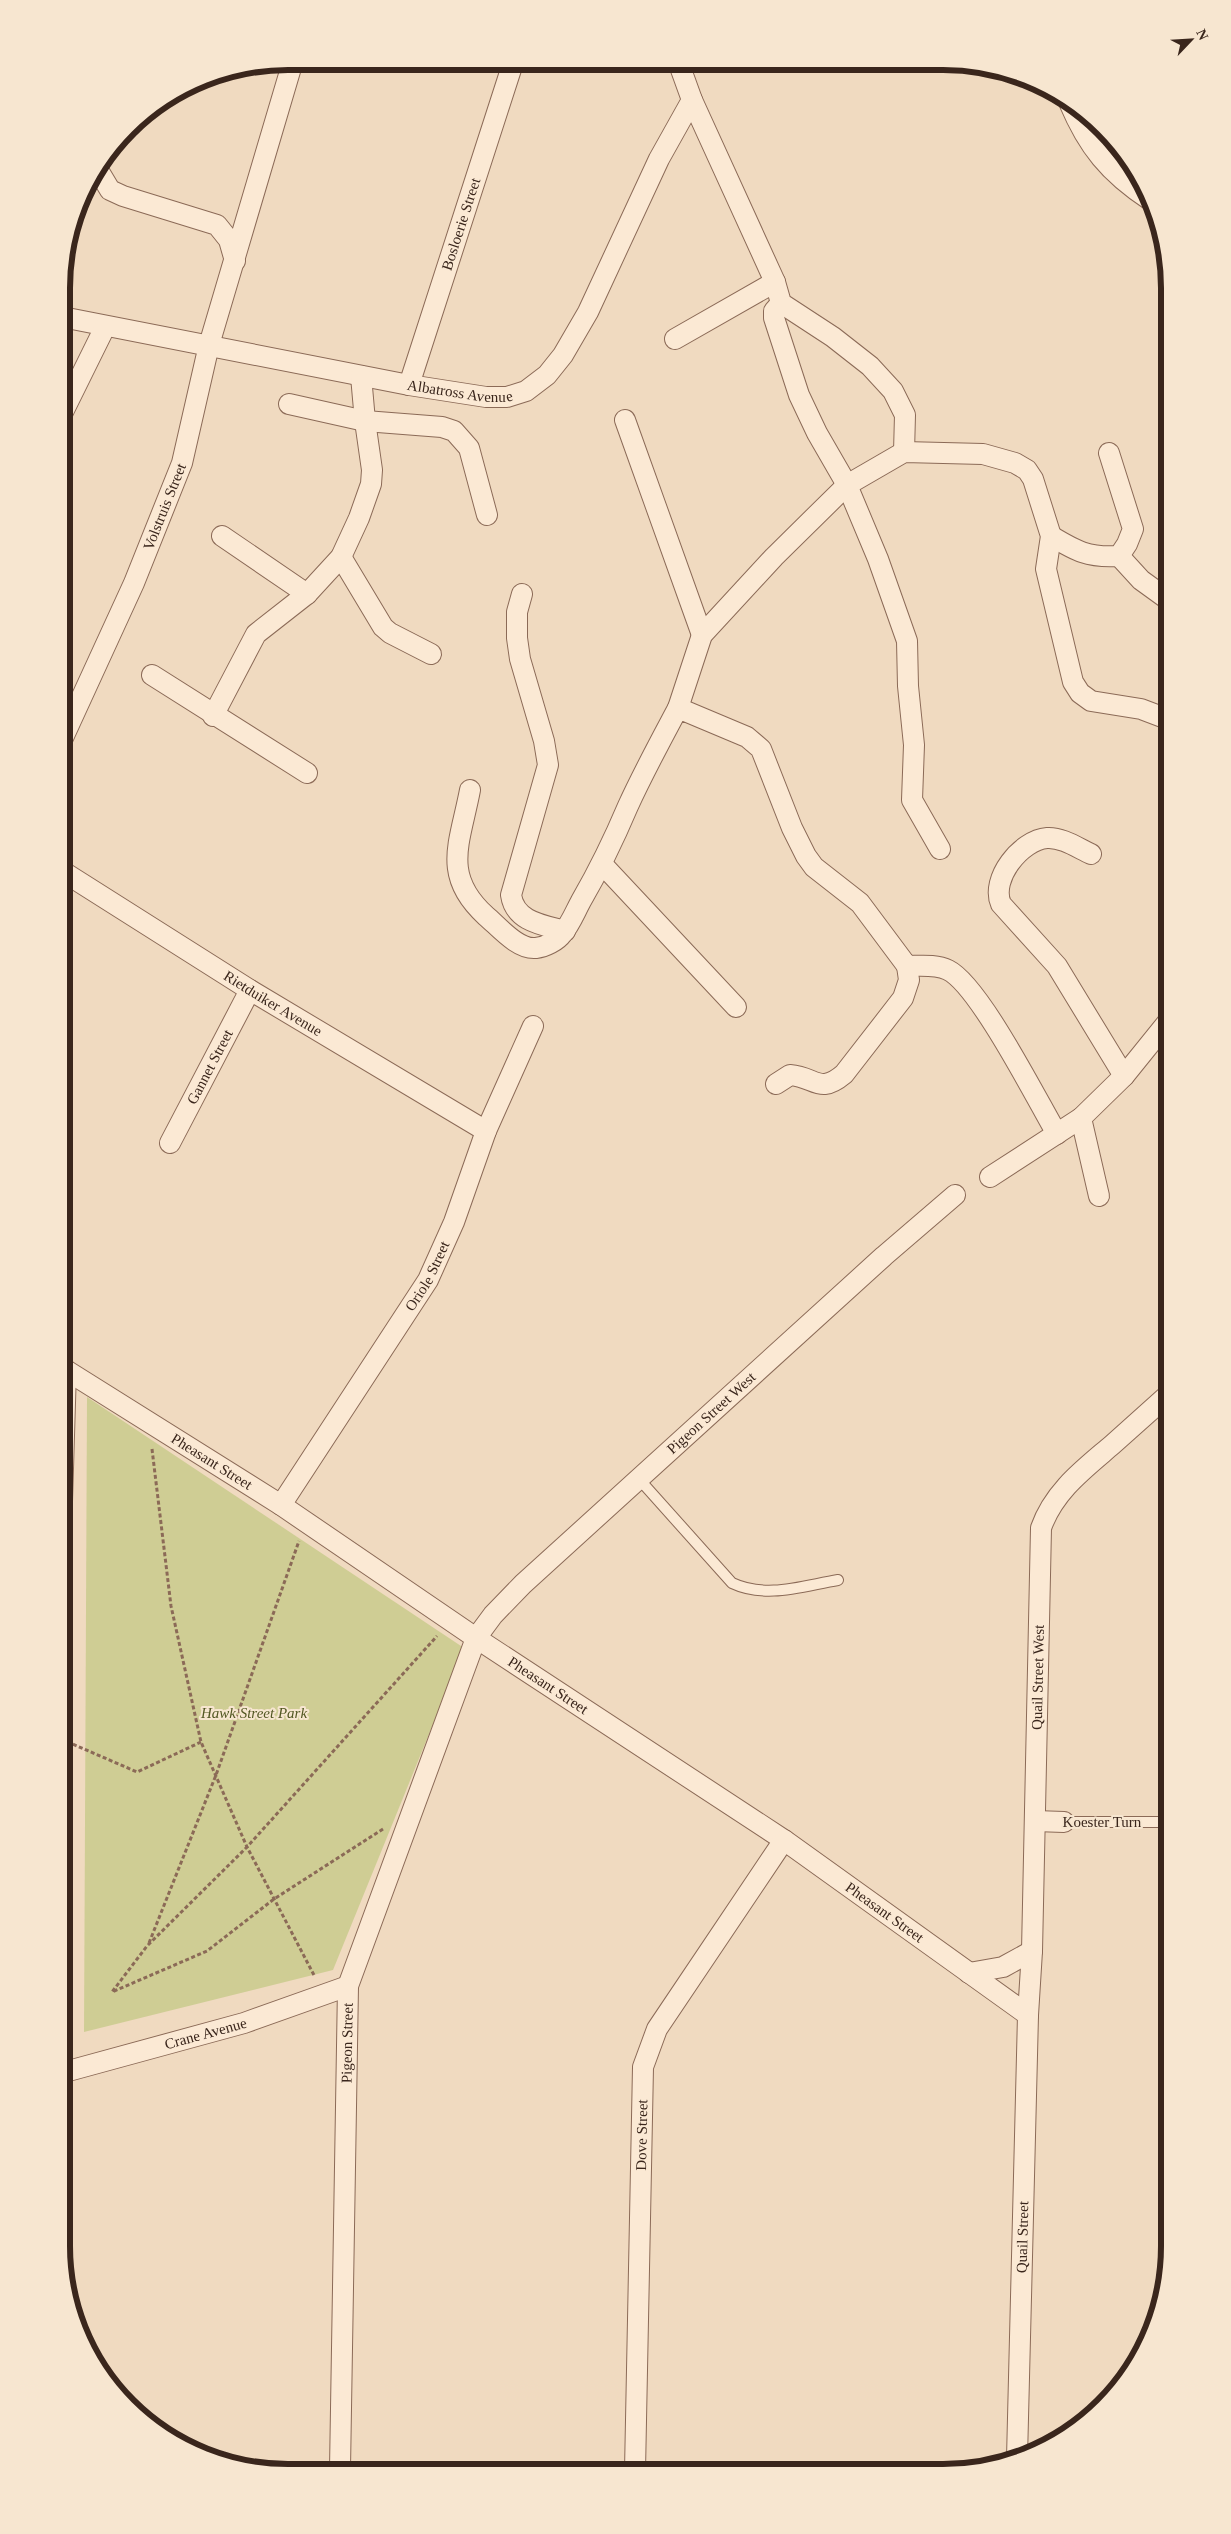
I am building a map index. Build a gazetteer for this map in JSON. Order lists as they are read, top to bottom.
{
  "streets": {
    "street": [
      "Bosloerie Street",
      "Albatross Avenue",
      "Volstruis Street",
      "Rietduiker Avenue",
      "Gannet Street",
      "Oriole Street",
      "Pigeon Street West",
      "Pheasant Street",
      "Quail Street West",
      "Koester Turn",
      "Crane Avenue",
      "Pigeon Street",
      "Dove Street",
      "Quail Street"
    ]
  },
  "crossings": [
    ["Bosloerie Street", "Albatross Avenue"],
    ["Albatross Avenue", "Volstruis Street"],
    ["Rietduiker Avenue", "Gannet Street"],
    ["Rietduiker Avenue", "Oriole Street"],
    ["Oriole Street", "Pheasant Street"],
    ["Pigeon Street West", "Pheasant Street"],
    ["Pigeon Street West", "Pigeon Street"],
    ["Pheasant Street", "Quail Street West"],
    ["Pheasant Street", "Pigeon Street"],
    ["Pheasant Street", "Dove Street"],
    ["Pheasant Street", "Quail Street"],
    ["Quail Street West", "Koester Turn"],
    ["Quail Street West", "Quail Street"],
    ["Crane Avenue", "Pigeon Street"]
  ],
  "parks": ["Hawk Street Park"],
  "north": "top right"
}
